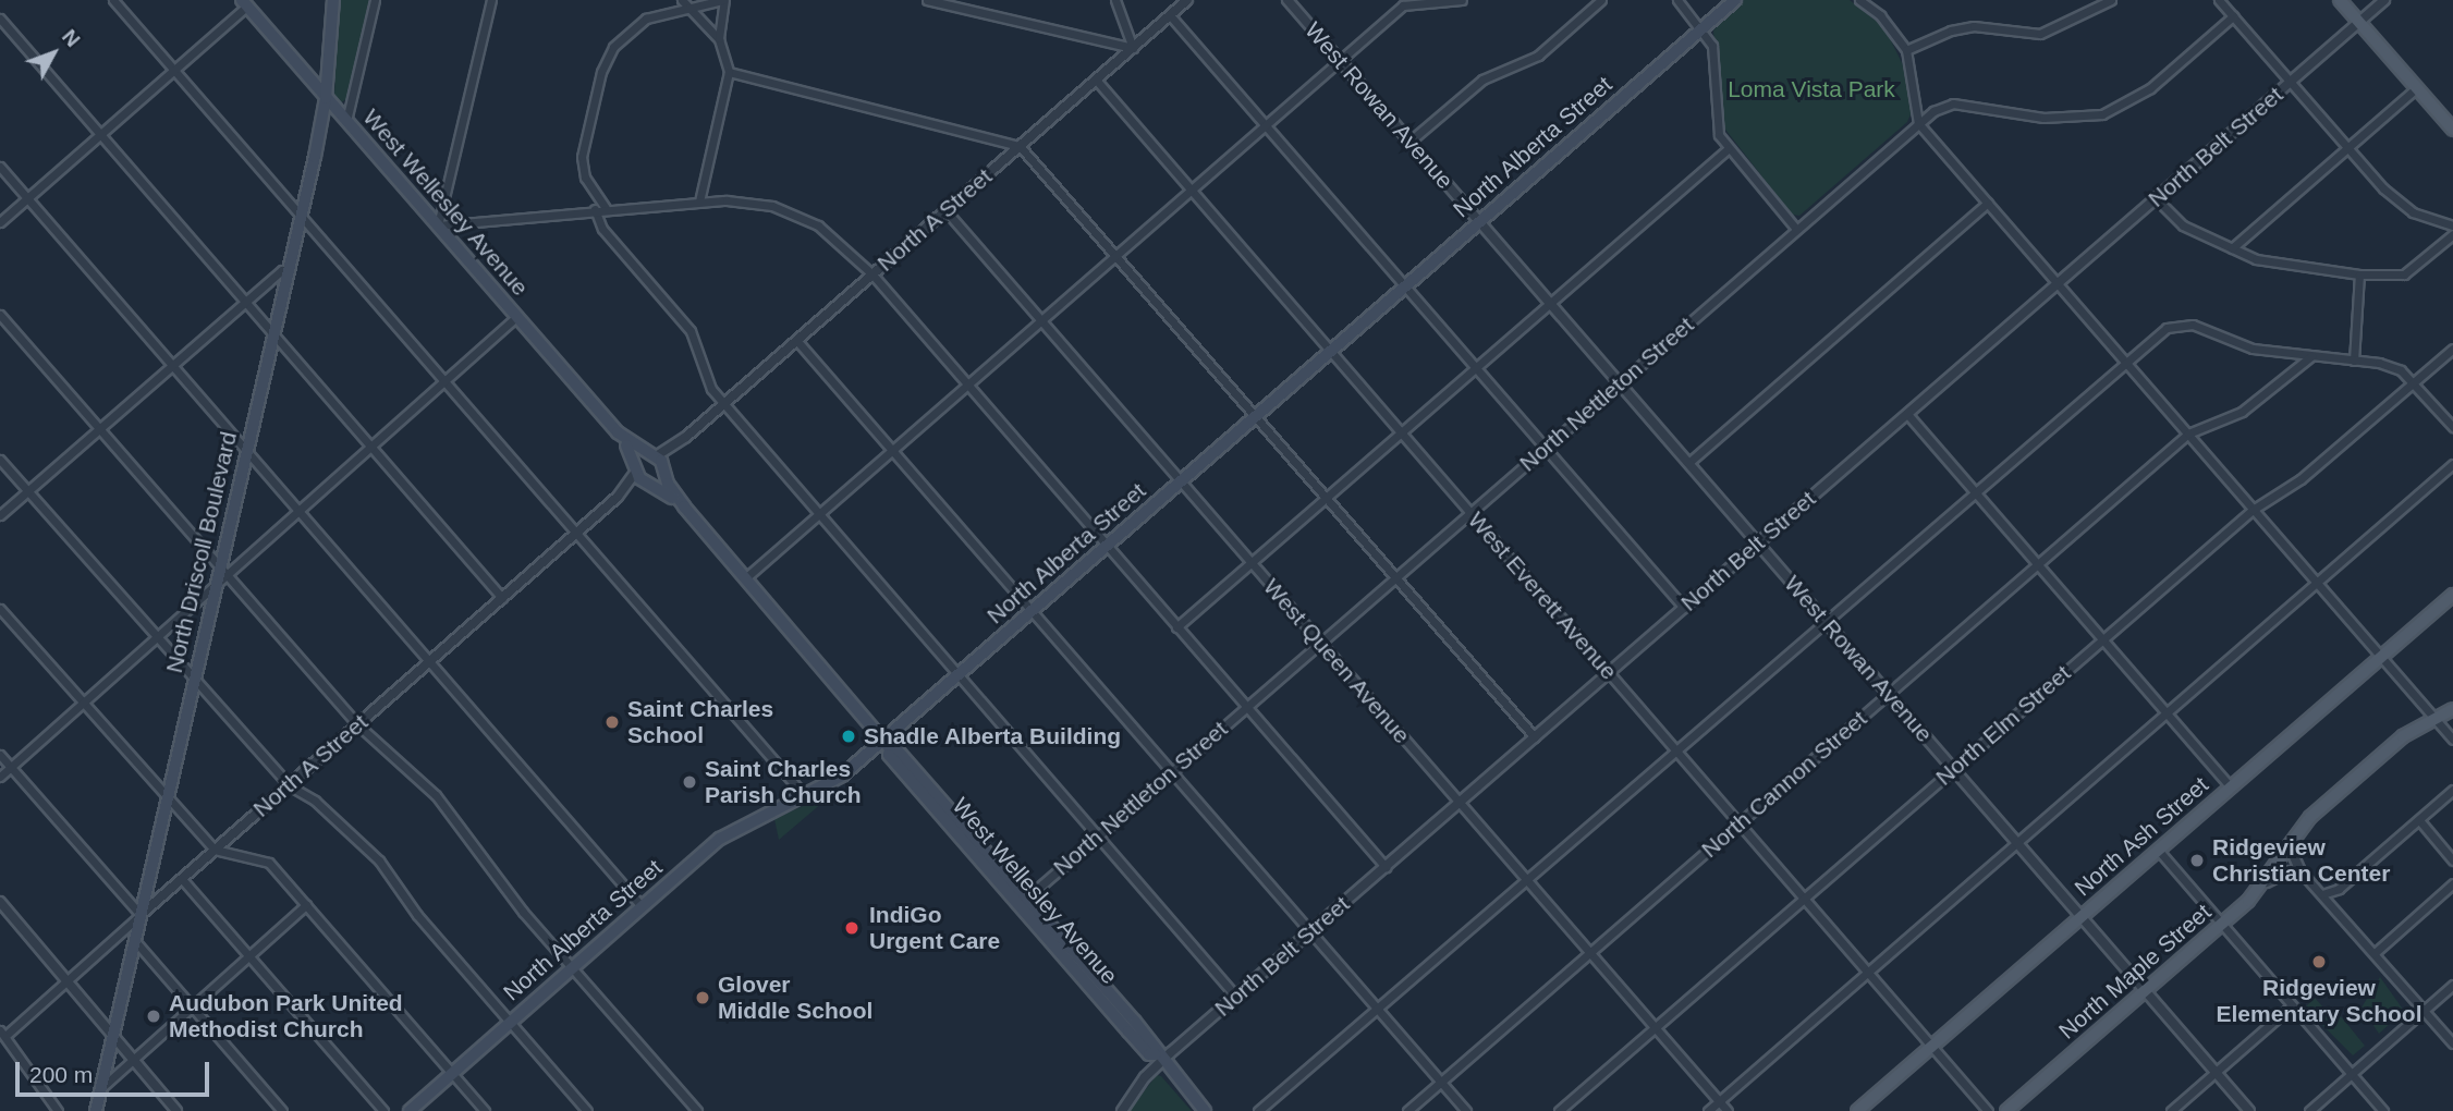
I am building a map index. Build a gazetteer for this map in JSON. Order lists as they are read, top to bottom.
{
  "streets": {
    "main road": [
      "North Alberta Street",
      "West Wellesley Avenue",
      "North Driscoll Boulevard",
      "North Ash Street",
      "North Maple Street"
    ],
    "street": [
      "West Rowan Avenue",
      "North Belt Street",
      "North A Street",
      "North Nettleton Street",
      "West Everett Avenue",
      "West Queen Avenue",
      "North Elm Street",
      "North Cannon Street"
    ]
  },
  "crossings": [
    ["West Rowan Avenue", "North Alberta Street"],
    ["West Rowan Avenue", "North Belt Street"],
    ["West Rowan Avenue", "North Nettleton Street"],
    ["West Rowan Avenue", "North Elm Street"],
    ["West Rowan Avenue", "North Cannon Street"],
    ["West Rowan Avenue", "North Ash Street"],
    ["West Rowan Avenue", "North Maple Street"],
    ["North Alberta Street", "West Wellesley Avenue"],
    ["North Alberta Street", "West Everett Avenue"],
    ["North Alberta Street", "West Queen Avenue"],
    ["North Belt Street", "West Wellesley Avenue"],
    ["North Belt Street", "West Everett Avenue"],
    ["North Belt Street", "West Queen Avenue"],
    ["West Wellesley Avenue", "North A Street"],
    ["West Wellesley Avenue", "North Nettleton Street"],
    ["West Wellesley Avenue", "North Driscoll Boulevard"],
    ["North A Street", "North Driscoll Boulevard"],
    ["North A Street", "West Everett Avenue"],
    ["North A Street", "West Queen Avenue"],
    ["North Nettleton Street", "West Everett Avenue"],
    ["North Nettleton Street", "West Queen Avenue"],
    ["West Everett Avenue", "North Elm Street"],
    ["West Everett Avenue", "North Cannon Street"],
    ["West Everett Avenue", "North Ash Street"],
    ["West Queen Avenue", "North Elm Street"],
    ["West Queen Avenue", "North Cannon Street"]
  ],
  "parks": ["Loma Vista Park"],
  "places": [
    "Saint Charles School",
    "Shadle Alberta Building",
    "Saint Charles Parish Church",
    "Ridgeview Christian Center",
    "IndiGo Urgent Care",
    "Ridgeview Elementary School",
    "Glover Middle School",
    "Audubon Park United Methodist Church"
  ],
  "scale_bar": "200 m",
  "north": "top right"
}
